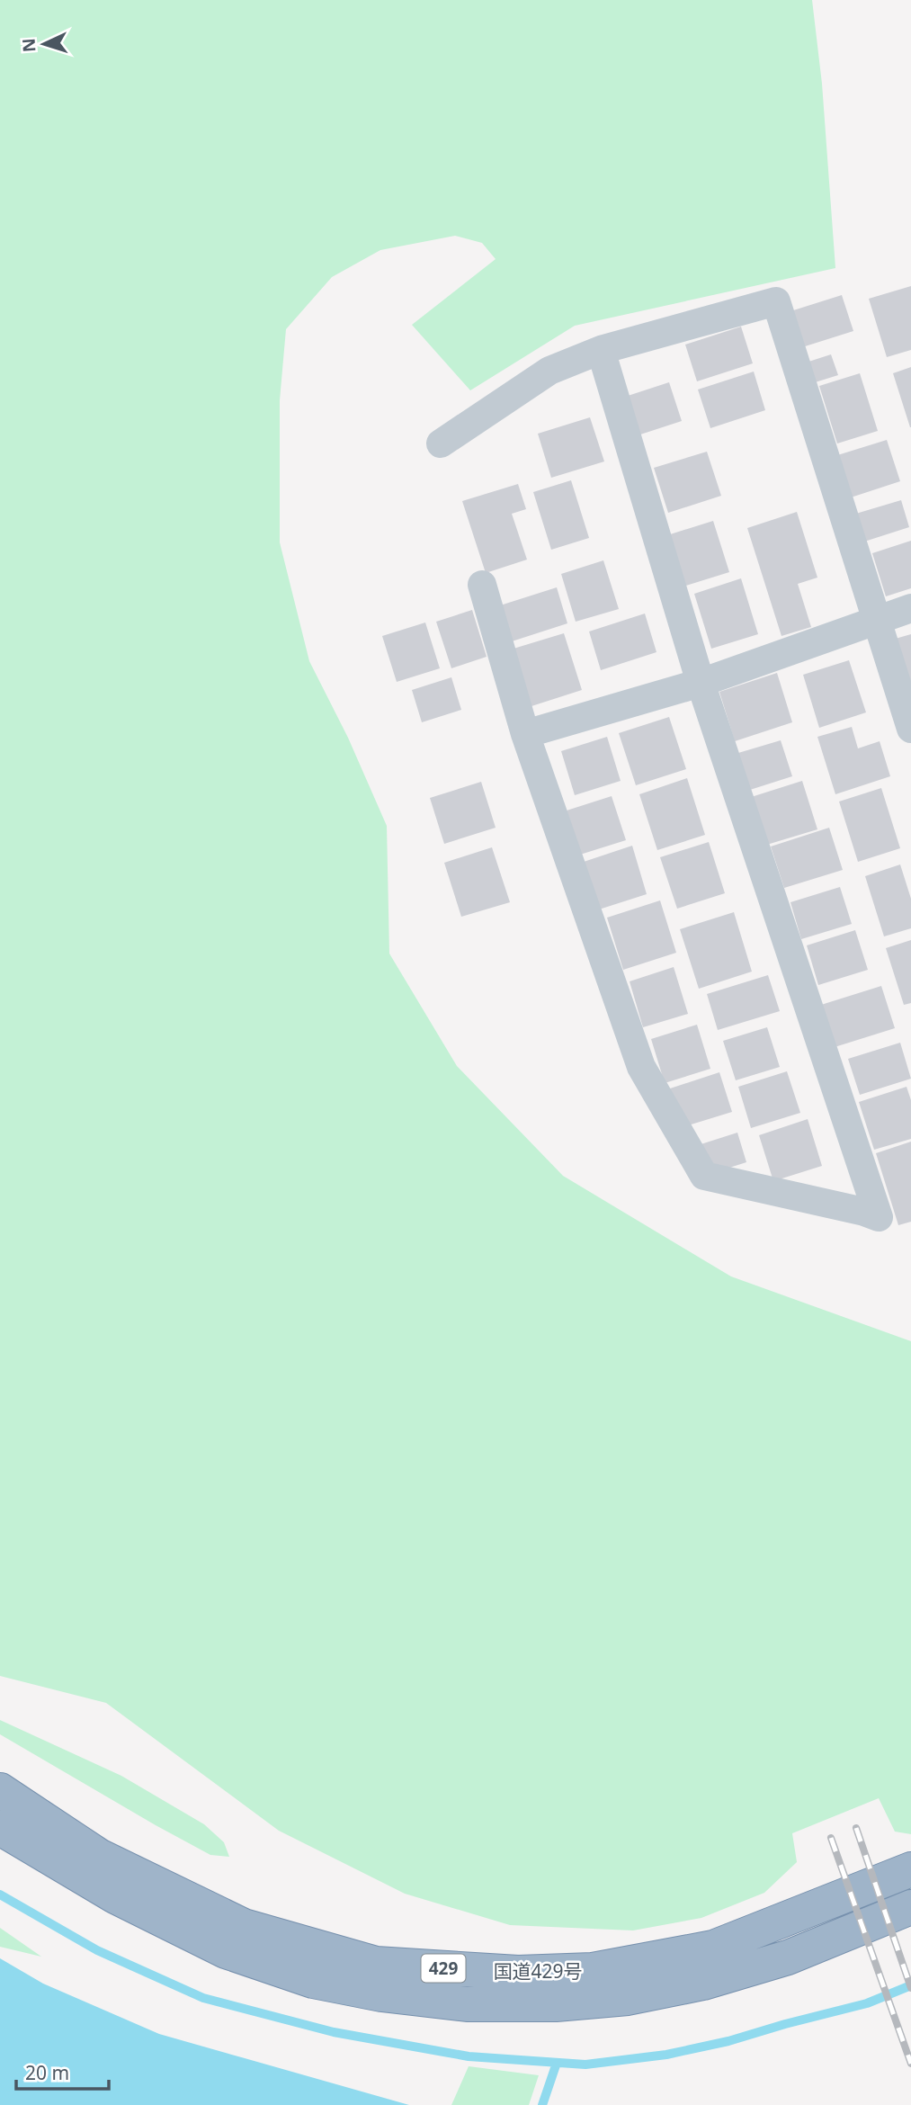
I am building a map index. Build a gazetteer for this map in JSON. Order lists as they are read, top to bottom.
{
  "streets": {
    "highway": ["429", "国道429号"]
  },
  "scale_bar": "20 m",
  "north": "left"
}
